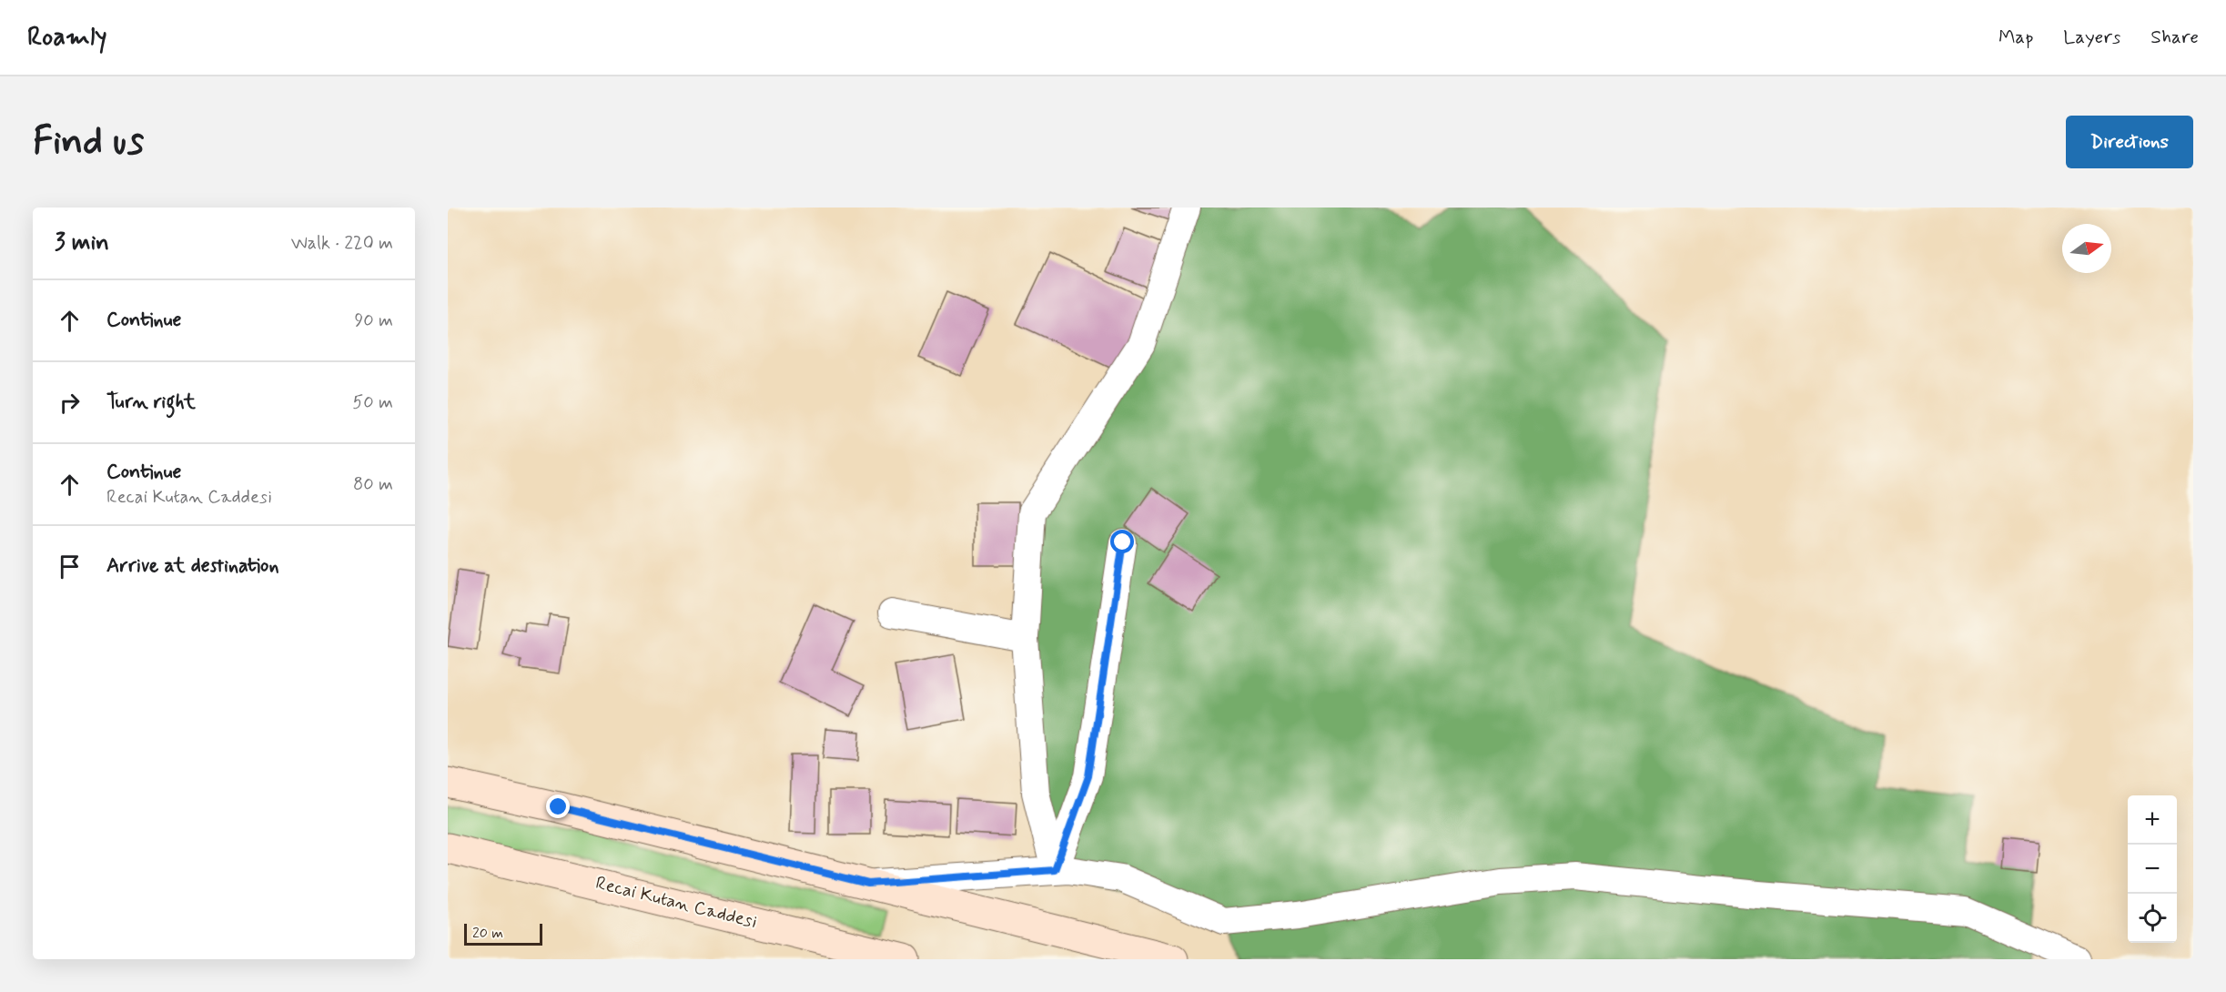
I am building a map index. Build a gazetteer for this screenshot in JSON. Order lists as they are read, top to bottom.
{
  "streets": {
    "main road": ["Recai Kutan Caddesi"]
  },
  "scale_bar": "20 m",
  "north": "right",
  "page": {
    "header": "Roamly",
    "nav": ["Map", "Layers", "Share"],
    "buttons": "Directions",
    "title": "Find us",
    "heading": ["3 min", "Walk · 220 m"],
    "list": [
      ["Continue", "90 m"],
      ["Turn right", "50 m"],
      ["Continue", "Recai Kutan Caddesi", "80 m"],
      "Arrive at destination"
    ],
    "map_buttons": ["+", "−"],
    "scale": "20 m"
  }
}
